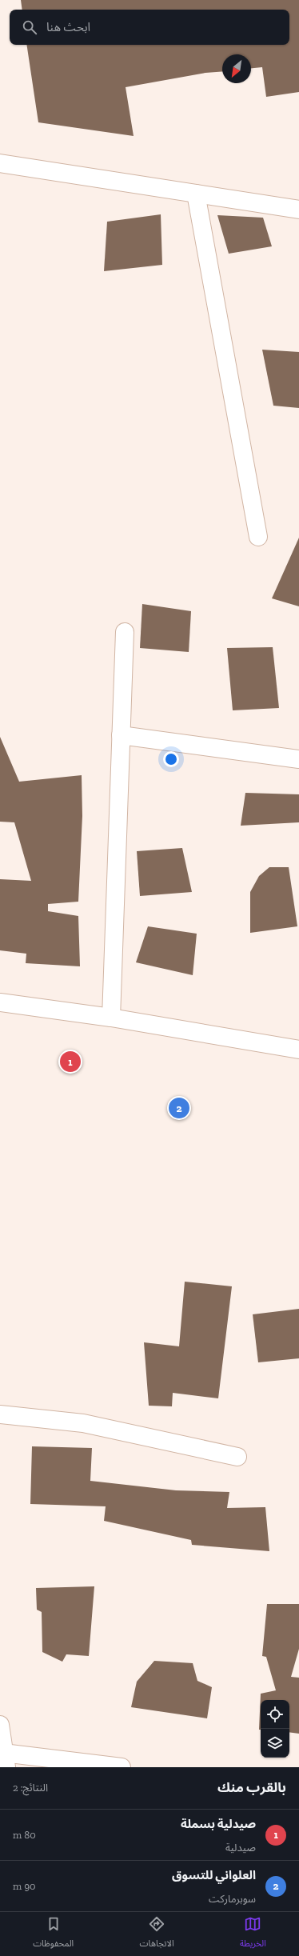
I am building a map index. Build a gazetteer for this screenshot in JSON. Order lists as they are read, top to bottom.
{
  "north": "bottom left",
  "page": {
    "search": "ابحث هنا",
    "pins": ["1", "2"],
    "heading": ["بالقرب منك", "النتائج: 2"],
    "list": [
      {
        "mark": "1",
        "name": "صيدلية بسملة",
        "note": "صيدلية",
        "value": "80 m"
      },
      {
        "mark": "2",
        "name": "العلواني للتسوق",
        "note": "سوبرماركت",
        "value": "90 m"
      }
    ],
    "nav": ["الخريطة", "الاتجاهات", "المحفوظات"]
  }
}
